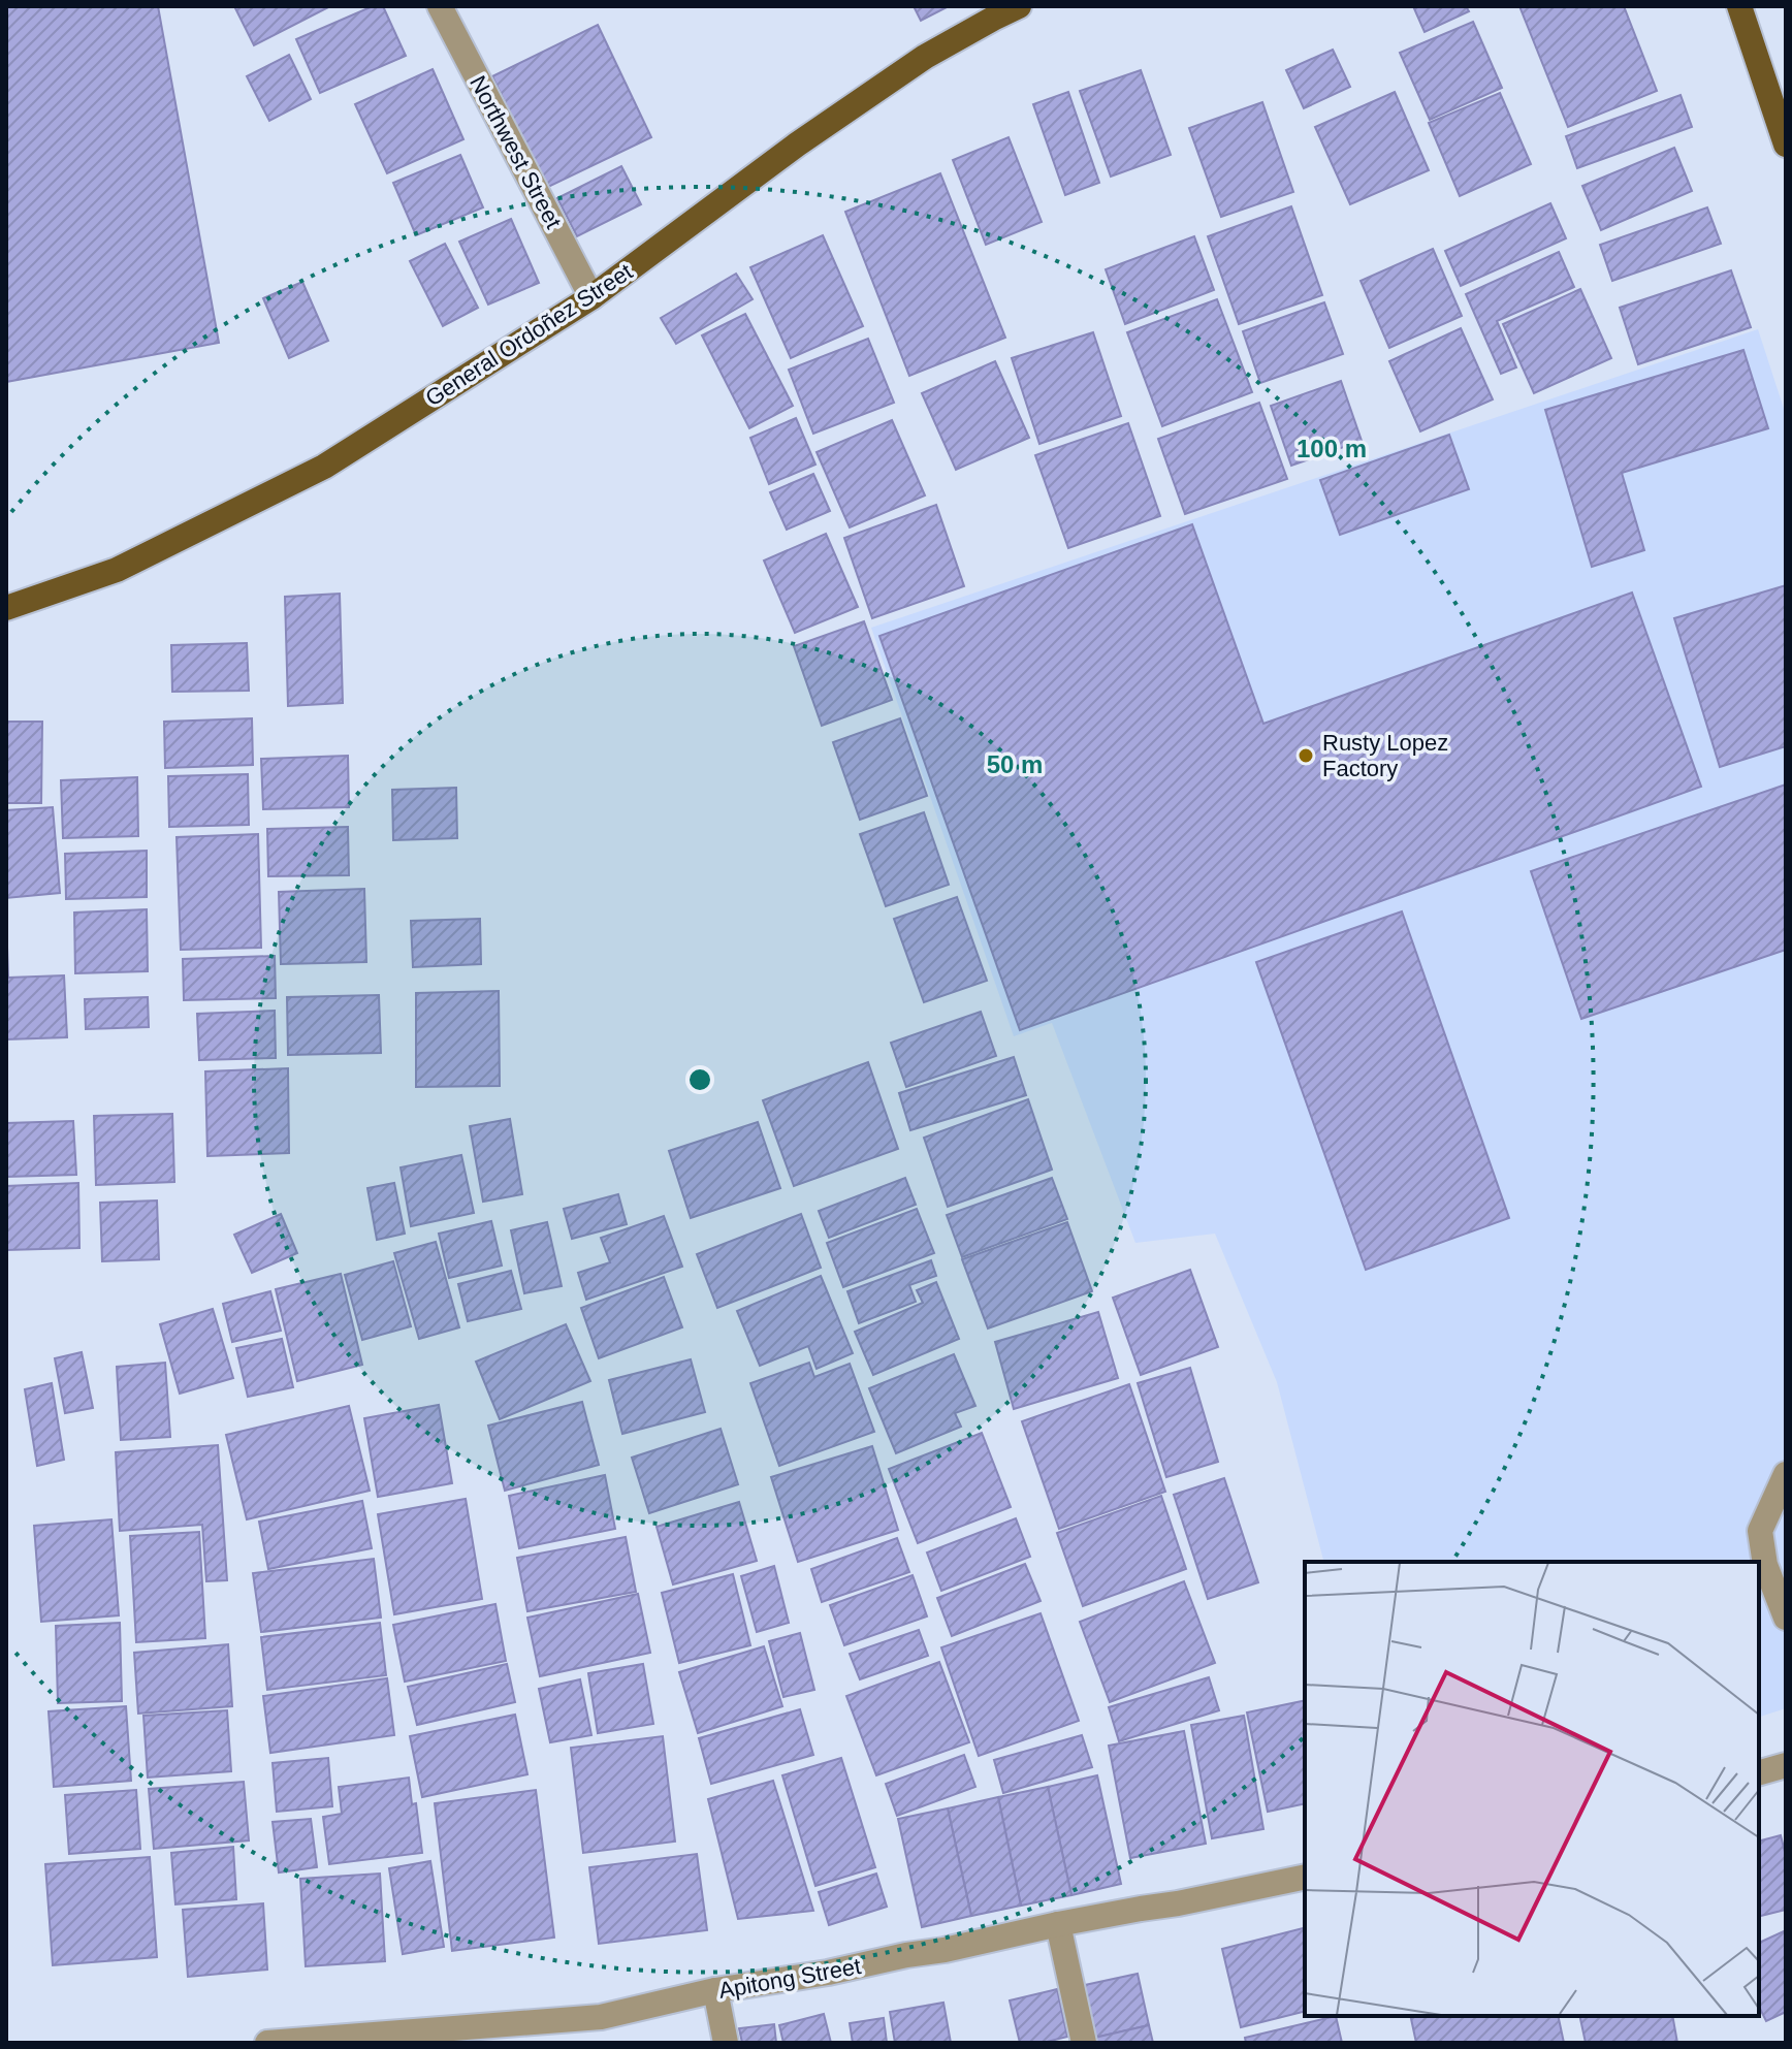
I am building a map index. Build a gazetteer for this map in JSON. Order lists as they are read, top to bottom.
{
  "streets": {
    "main road": ["General Ordoñez Street"],
    "street": ["Northwest Street", "Apitong Street"]
  },
  "crossings": [
    ["Northwest Street", "General Ordoñez Street"]
  ],
  "places": ["Rusty Lopez Factory"],
  "rings": ["100 m", "50 m"]
}
